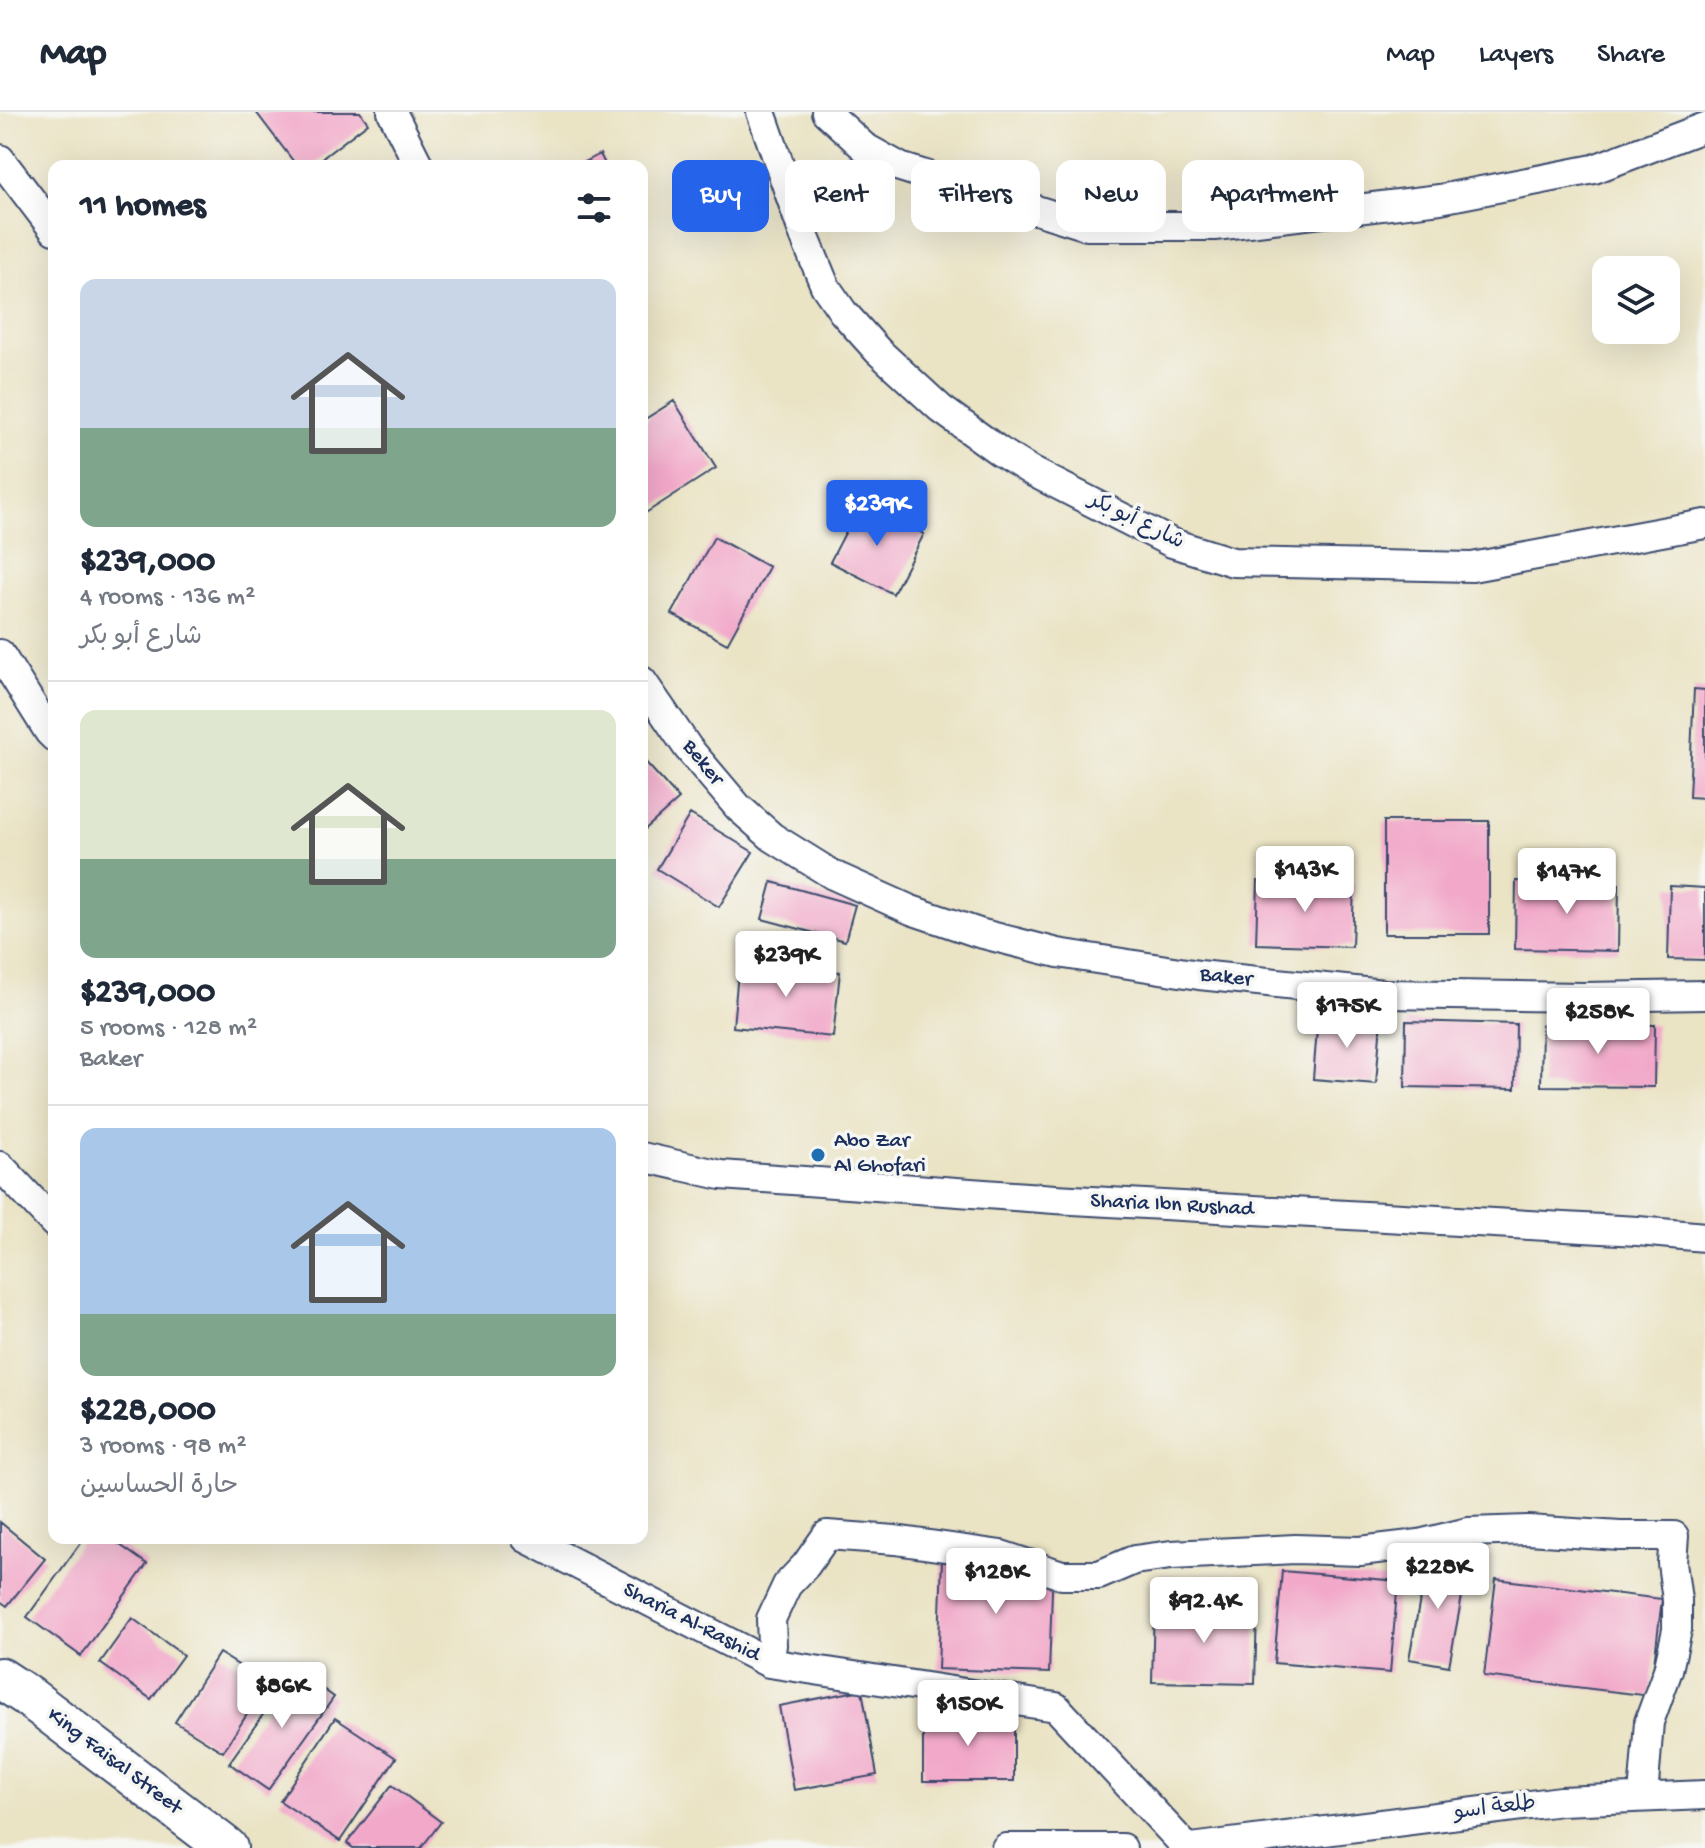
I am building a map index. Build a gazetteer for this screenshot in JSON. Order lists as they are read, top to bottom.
{
  "streets": {
    "main road": ["King Faisal Street"],
    "street": [
      "شارع أبو بكر",
      "Baker",
      "Sharia Ibn Rushad",
      "Sharia Al-Rashid",
      "طلعة اسو"
    ]
  },
  "crossings": [
    ["Sharia Al-Rashid", "طلعة اسو"]
  ],
  "places": ["Abo Zar Al Ghofari"],
  "page": {
    "header": "Map",
    "nav": ["Map", "Layers", "Share"],
    "chip": [
      "Buy",
      "Rent",
      "Filters",
      "New",
      "Apartment"
    ],
    "heading": "11 homes",
    "list": [
      {
        "name": "$239,000",
        "note": "4 rooms · 136 m² · شارع أبو بكر"
      },
      {
        "name": "$239,000",
        "note": "5 rooms · 128 m² · Baker"
      },
      {
        "name": "$228,000",
        "note": "3 rooms · 98 m² · حارة الحساسين"
      }
    ],
    "price": [
      "$239K",
      "$143K",
      "$147K",
      "$239K",
      "$175K",
      "$258K",
      "$228K",
      "$128K",
      "$92.4K",
      "$86K",
      "$150K"
    ]
  }
}
